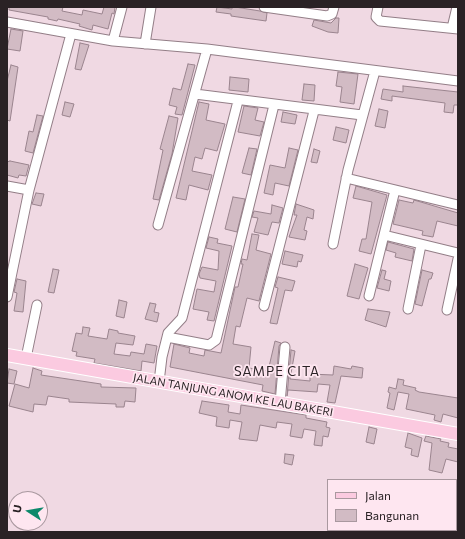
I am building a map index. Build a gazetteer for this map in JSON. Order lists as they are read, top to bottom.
{
  "streets": {
    "main road": ["JALAN TANJUNG ANOM KE LAU BAKERI"]
  },
  "districts": ["SAMPE CITA"],
  "legend": ["Jalan", "Bangunan"],
  "north": "left"
}
